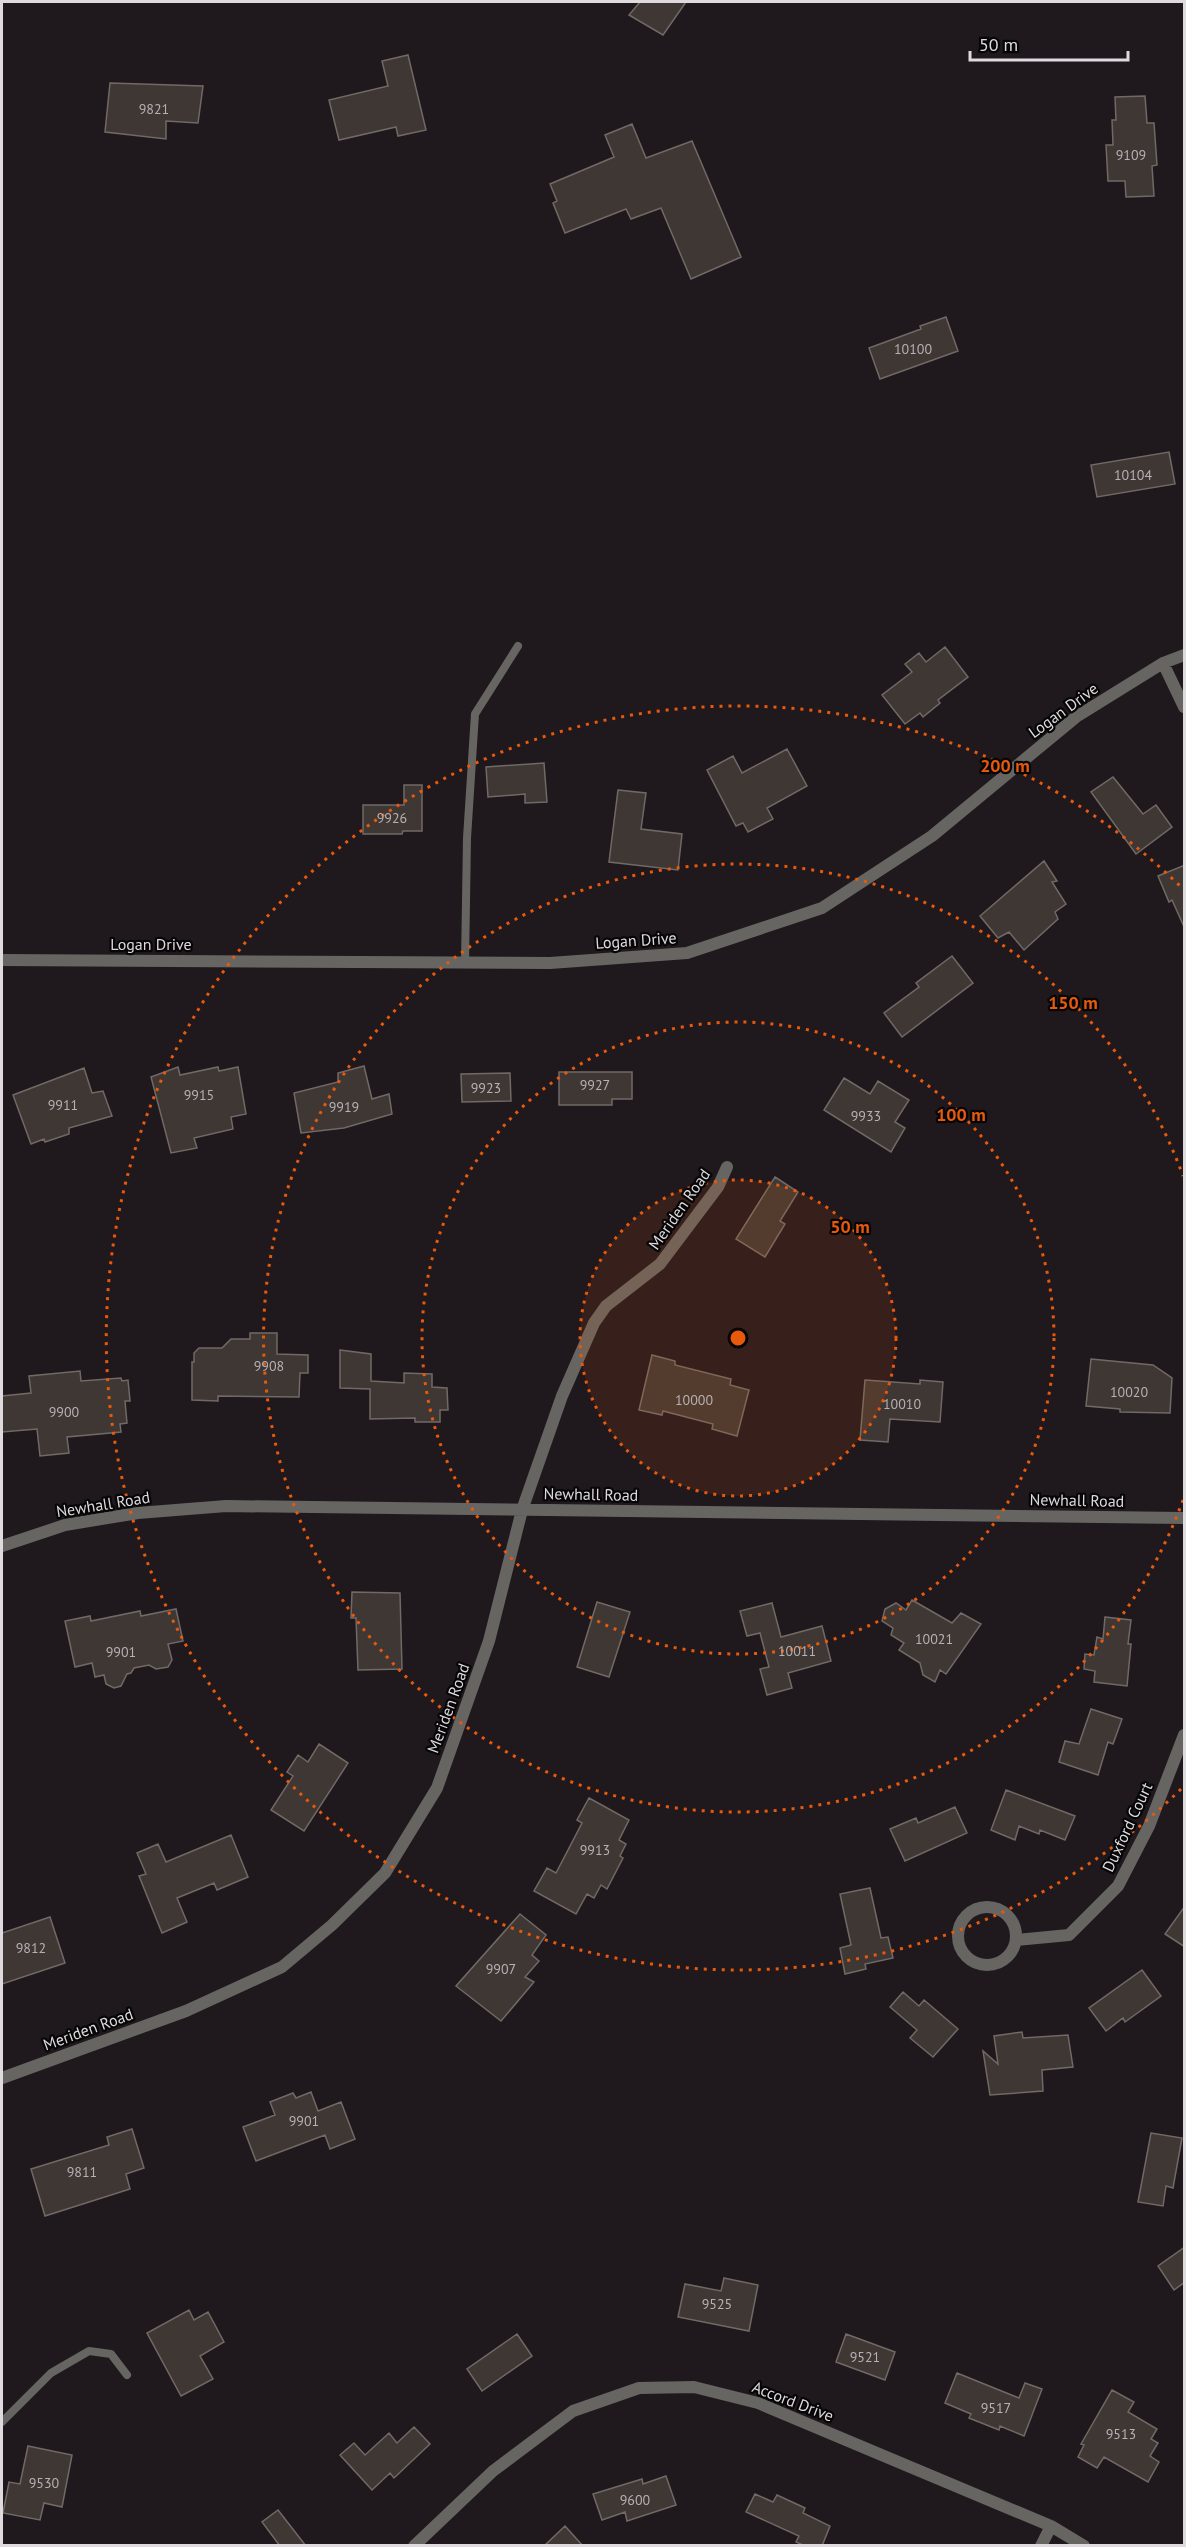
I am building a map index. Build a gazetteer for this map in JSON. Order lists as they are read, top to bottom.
{
  "streets": {
    "street": [
      "Logan Drive",
      "Meriden Road",
      "Newhall Road",
      "Duxford Court",
      "Accord Drive"
    ]
  },
  "crossings": [
    ["Meriden Road", "Newhall Road"]
  ],
  "house_numbers": [
    "9821",
    "9109",
    "10100",
    "10104",
    "9926",
    "9927",
    "9923",
    "9915",
    "9911",
    "9919",
    "9933",
    "9908",
    "10020",
    "10000",
    "10010",
    "9900",
    "10021",
    "10011",
    "9901",
    "9913",
    "9812",
    "9907",
    "9901",
    "9811",
    "9525",
    "9521",
    "9517",
    "9513",
    "9530",
    "9600"
  ],
  "scale_bar": "50 m",
  "rings": [
    "200 m",
    "150 m",
    "100 m",
    "50 m"
  ]
}
